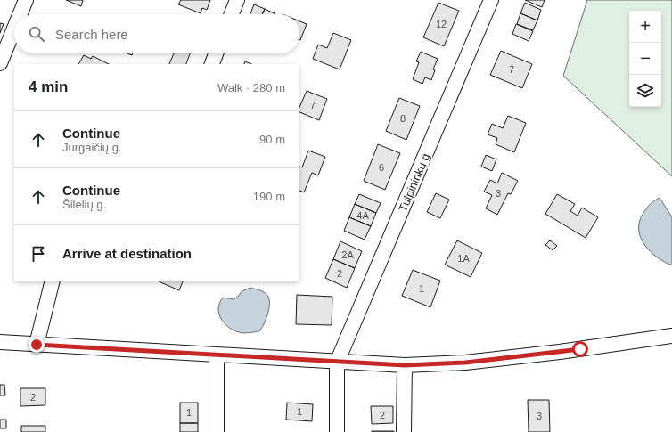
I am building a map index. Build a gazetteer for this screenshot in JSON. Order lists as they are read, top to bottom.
{
  "streets": {
    "street": ["Tulpininkų g."]
  },
  "house_numbers": [
    "12",
    "7",
    "7",
    "8",
    "6",
    "3",
    "4A",
    "2A",
    "1A",
    "2",
    "1",
    "2",
    "1",
    "1",
    "2",
    "3"
  ],
  "page": {
    "map_buttons": ["+", "−"],
    "search": "Search here",
    "heading": ["4 min", "Walk · 280 m"],
    "list": [
      ["Continue", "Jurgaičių g.", "90 m"],
      ["Continue", "Šilelių g.", "190 m"],
      "Arrive at destination"
    ]
  }
}
